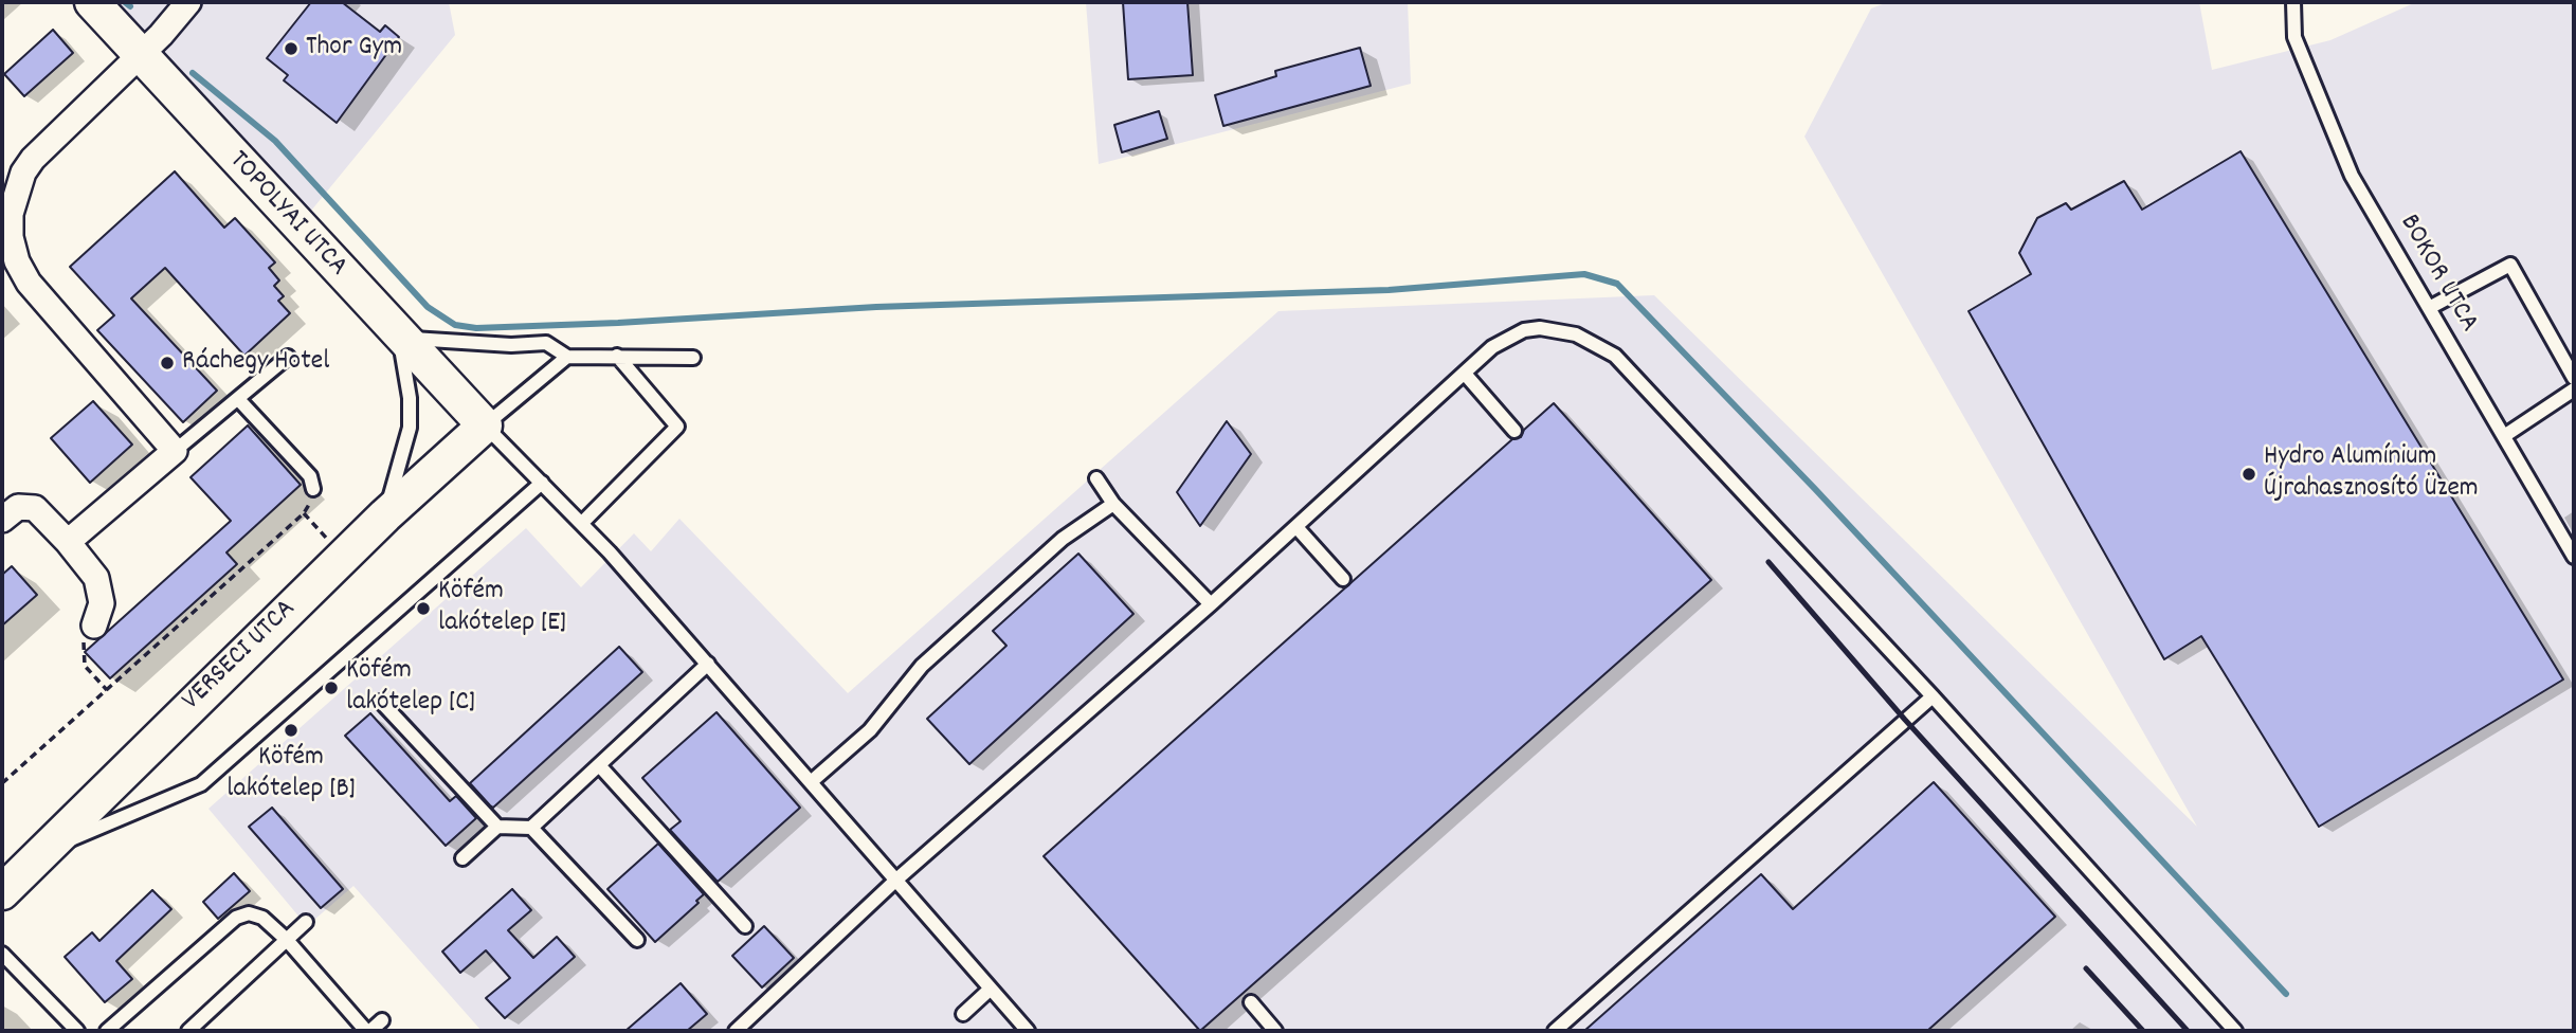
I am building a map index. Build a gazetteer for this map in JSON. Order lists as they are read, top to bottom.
{
  "streets": {
    "street": ["TOPOLYAI UTCA", "VERSECI UTCA"],
    "lane": ["BOKOR UTCA"]
  },
  "crossings": [
    ["TOPOLYAI UTCA", "VERSECI UTCA"]
  ],
  "places": [
    "Thor Gym",
    "Ráchegy Hotel",
    "Hydro Alumínium Újrahasznosító Üzem",
    "Köfém lakótelep [E]",
    "Köfém lakótelep [C]",
    "Köfém lakótelep [B]"
  ]
}
